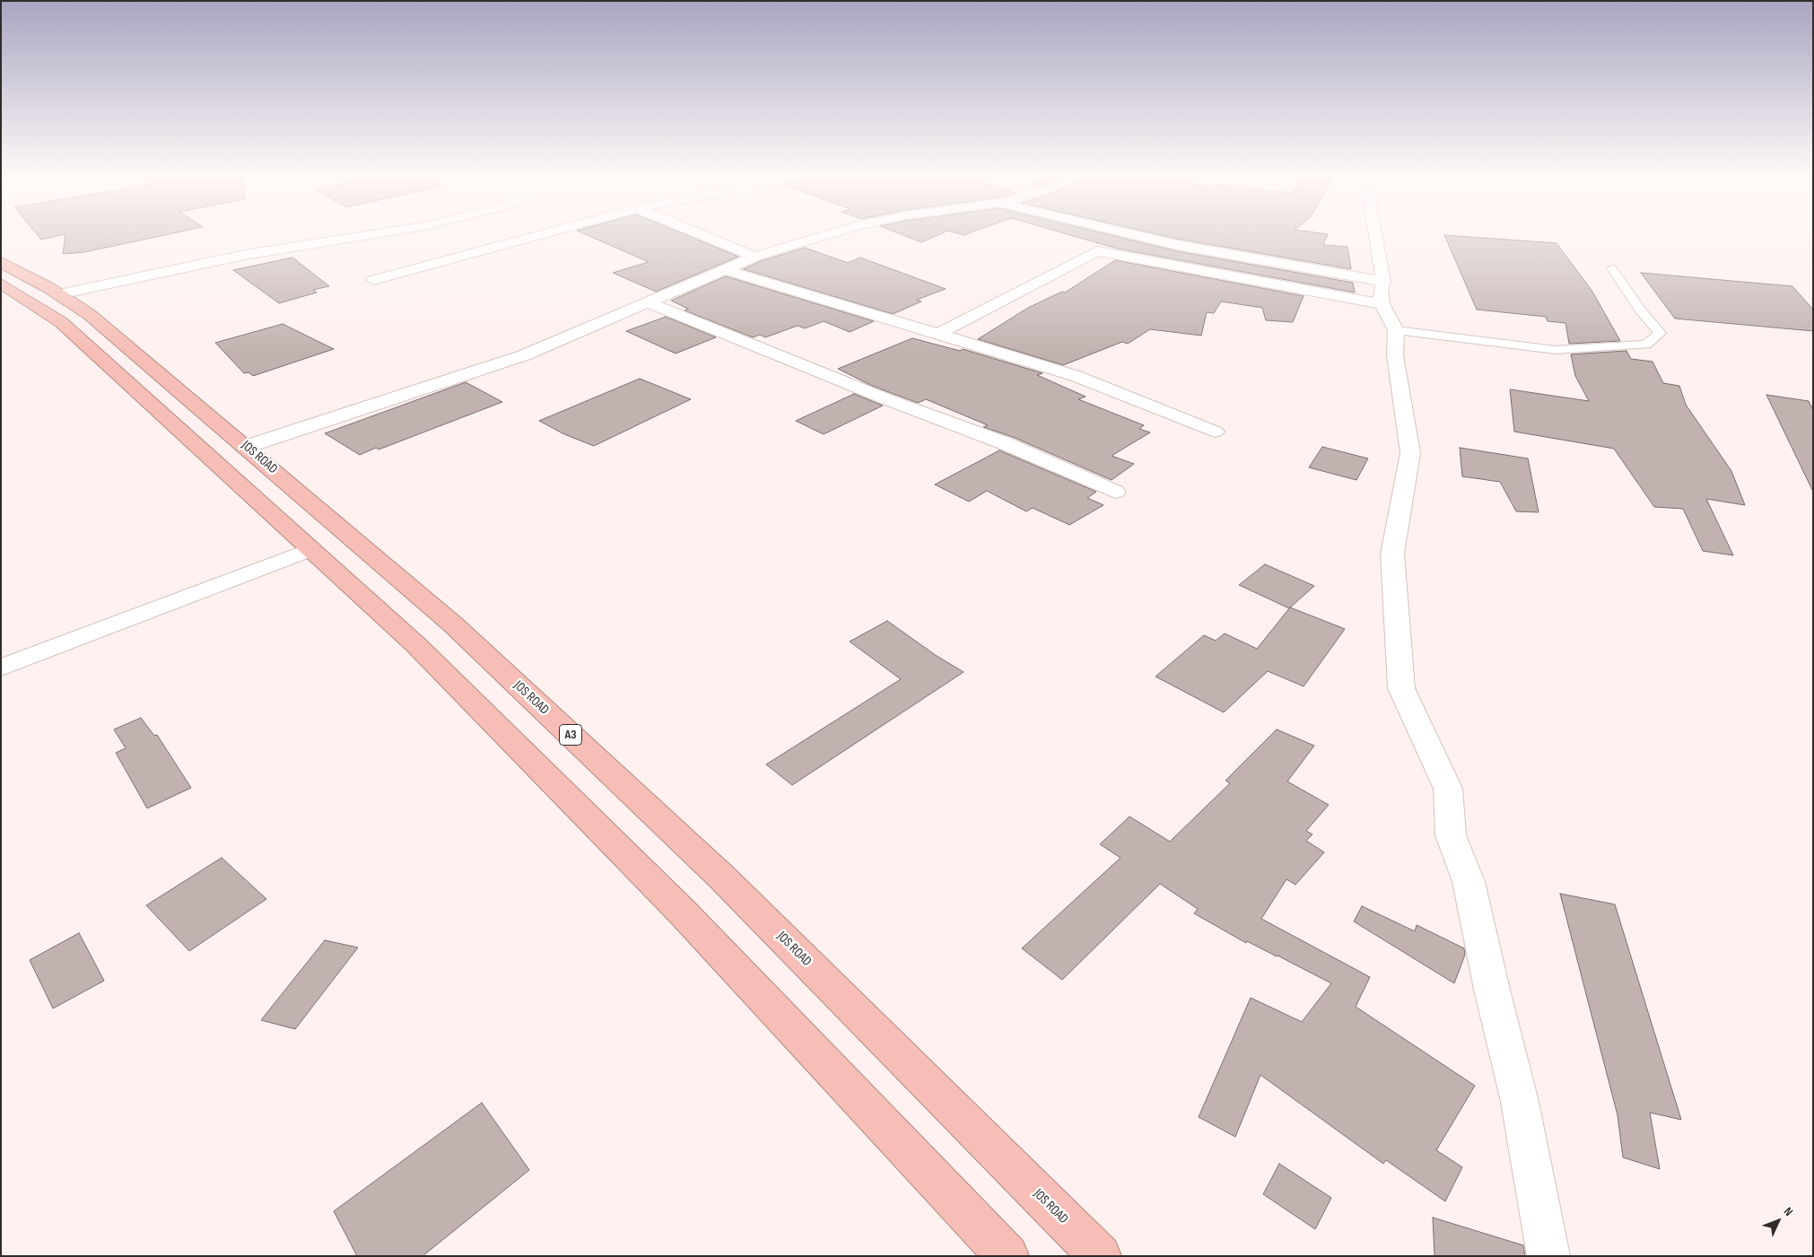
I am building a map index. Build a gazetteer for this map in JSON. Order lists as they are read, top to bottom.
{
  "streets": {
    "highway": ["JOS ROAD", "A3"]
  },
  "north": "top right"
}
